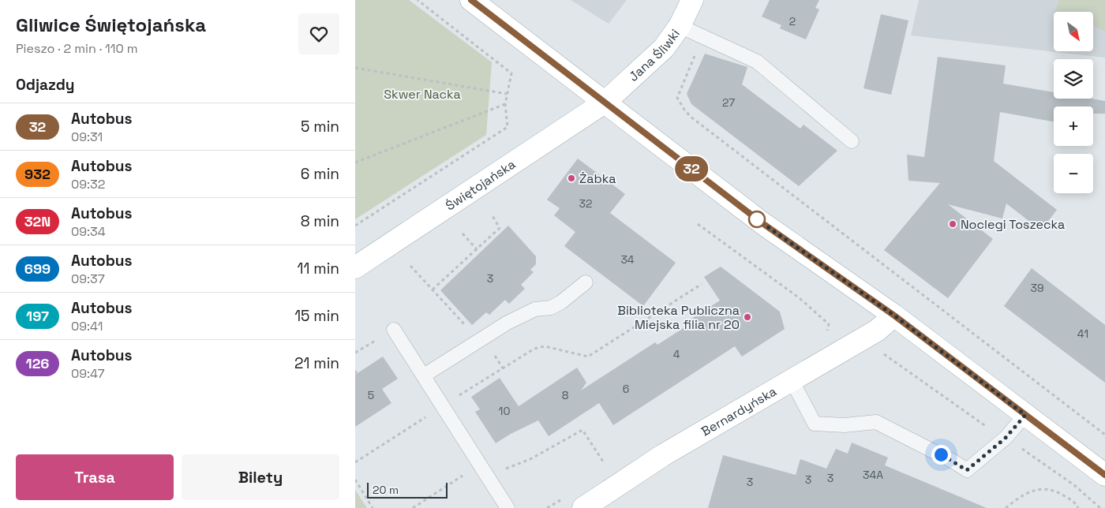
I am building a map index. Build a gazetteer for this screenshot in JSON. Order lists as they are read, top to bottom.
{
  "streets": {
    "street": ["Jana Śliwki", "Świętojańska", "Bernardyńska"]
  },
  "crossings": [
    ["Jana Śliwki", "Świętojańska"]
  ],
  "parks": ["Skwer Nacka"],
  "places": ["Żabka", "Noclegi Toszecka", "Biblioteka Publiczna Miejska filia nr 20"],
  "lines": ["bus line 32"],
  "house_numbers": [
    "2",
    "27",
    "32",
    "34",
    "3",
    "39",
    "41",
    "4",
    "6",
    "5",
    "8",
    "10",
    "34A",
    "3",
    "3",
    "3"
  ],
  "scale_bar": "20 m",
  "north": "bottom right",
  "page": {
    "heading": [
      ["Gliwice Świętojańska", "Pieszo · 2 min · 110 m"],
      "Odjazdy"
    ],
    "on_map": "32",
    "map_buttons": ["+", "−"],
    "list": [
      {
        "mark": "32",
        "name": "Autobus",
        "note": "09:31",
        "value": "5 min"
      },
      {
        "mark": "932",
        "name": "Autobus",
        "note": "09:32",
        "value": "6 min"
      },
      {
        "mark": "32N",
        "name": "Autobus",
        "note": "09:34",
        "value": "8 min"
      },
      {
        "mark": "699",
        "name": "Autobus",
        "note": "09:37",
        "value": "11 min"
      },
      {
        "mark": "197",
        "name": "Autobus",
        "note": "09:41",
        "value": "15 min"
      },
      {
        "mark": "126",
        "name": "Autobus",
        "note": "09:47",
        "value": "21 min"
      }
    ],
    "buttons": ["Trasa", "Bilety"],
    "scale": "20 m"
  }
}
